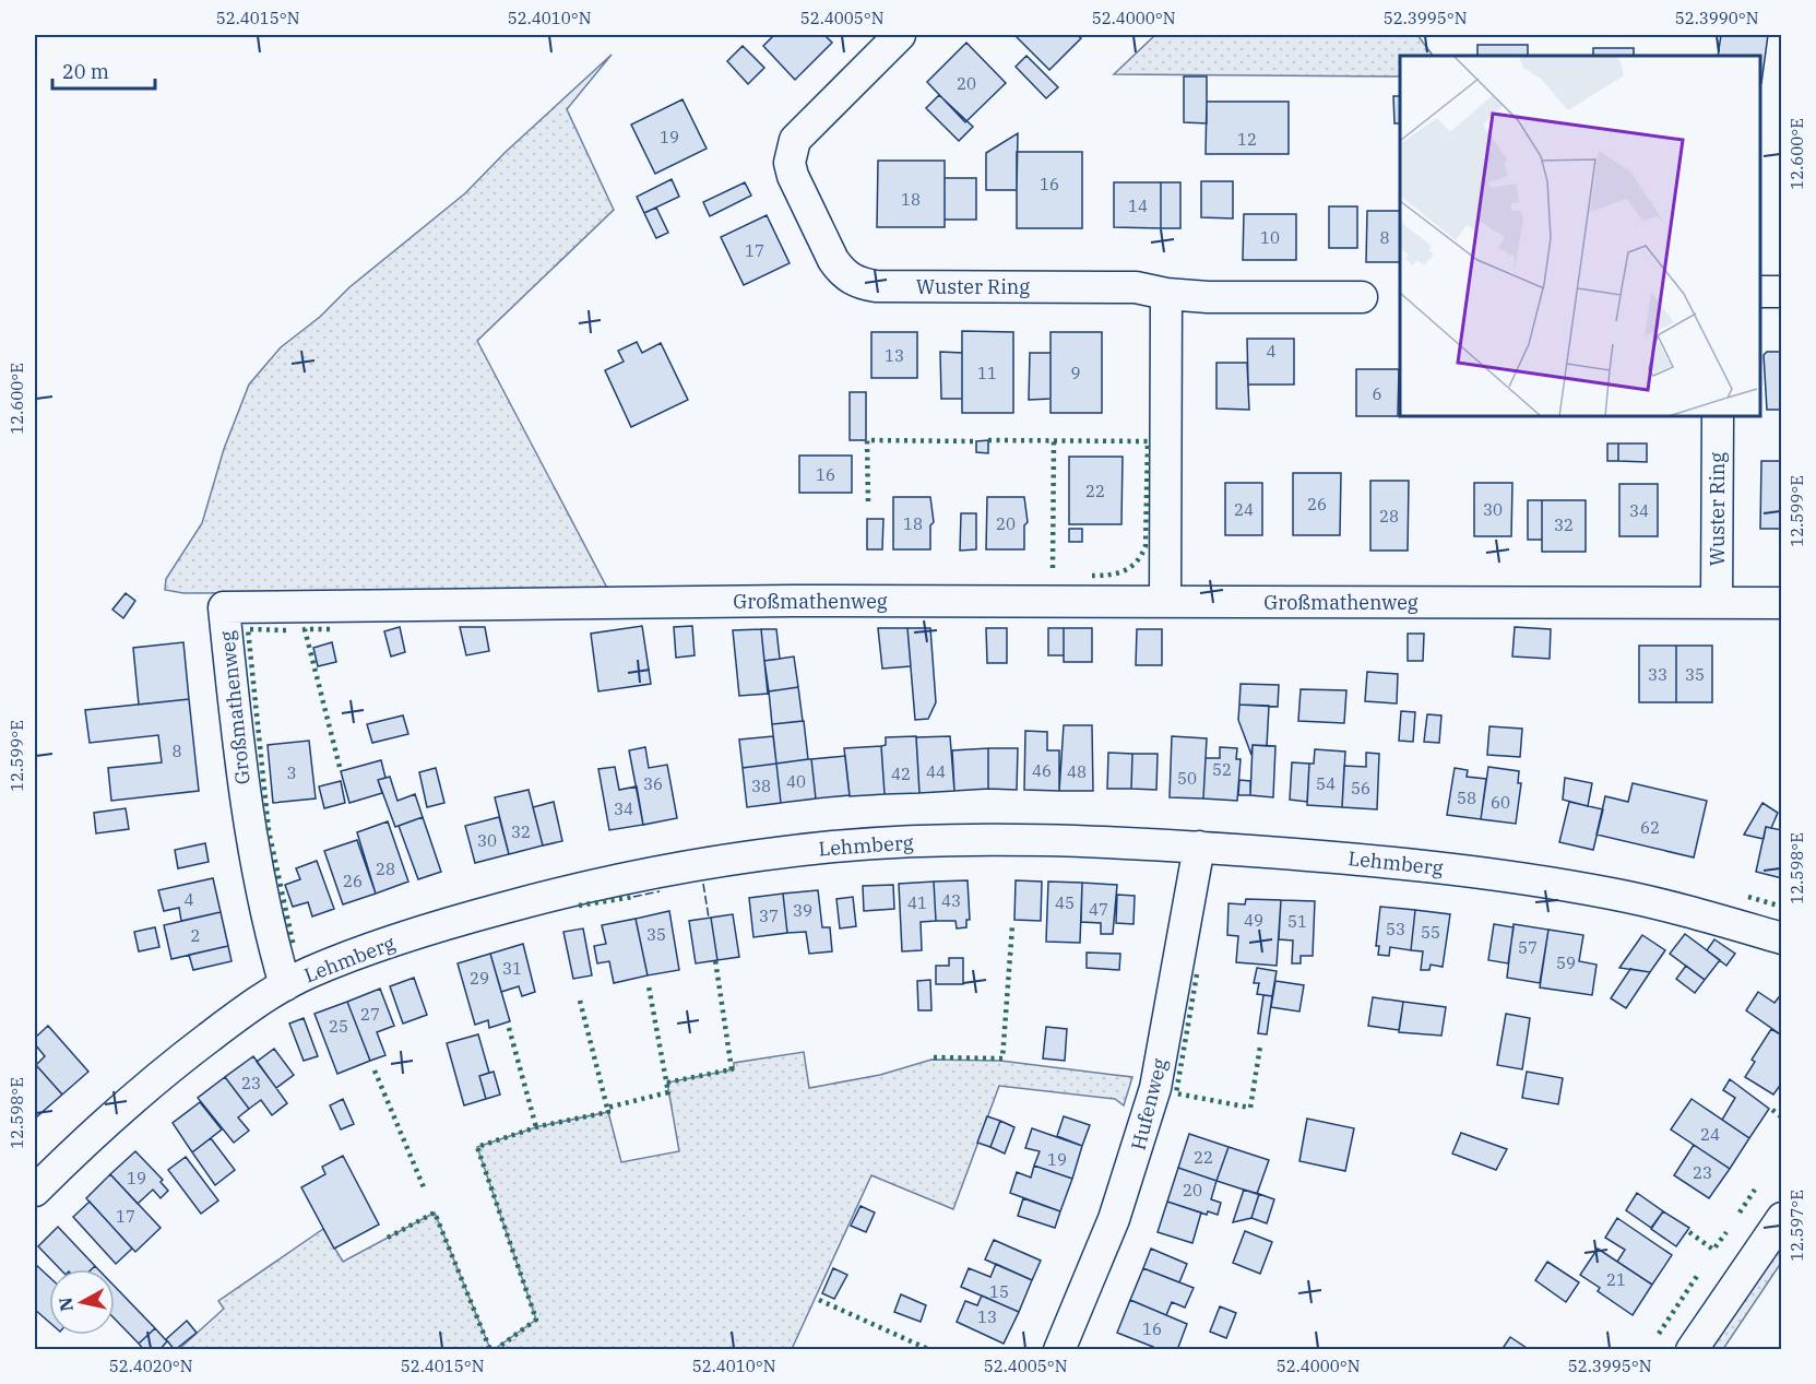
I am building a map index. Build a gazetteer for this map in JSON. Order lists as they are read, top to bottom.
{
  "streets": {
    "street": [
      "Wuster Ring",
      "Großmathenweg",
      "Lehmberg",
      "Hufenweg"
    ]
  },
  "crossings": [
    ["Wuster Ring", "Großmathenweg"],
    ["Großmathenweg", "Lehmberg"],
    ["Lehmberg", "Hufenweg"]
  ],
  "house_numbers": [
    "20",
    "19",
    "12",
    "16",
    "18",
    "14",
    "10",
    "8",
    "17",
    "4",
    "13",
    "11",
    "9",
    "6",
    "16",
    "22",
    "26",
    "24",
    "30",
    "34",
    "28",
    "18",
    "20",
    "32",
    "33",
    "35",
    "8",
    "52",
    "46",
    "44",
    "48",
    "3",
    "42",
    "50",
    "40",
    "36",
    "54",
    "38",
    "56",
    "58",
    "60",
    "34",
    "62",
    "32",
    "30",
    "28",
    "26",
    "4",
    "43",
    "41",
    "45",
    "47",
    "39",
    "37",
    "49",
    "51",
    "53",
    "55",
    "35",
    "2",
    "57",
    "59",
    "31",
    "29",
    "27",
    "25",
    "23",
    "24",
    "22",
    "19",
    "23",
    "19",
    "20",
    "17",
    "21",
    "15",
    "13",
    "16"
  ],
  "scale_bar": "20 m",
  "north": "left",
  "coordinates": [
    "52.4015°N",
    "52.4010°N",
    "52.4005°N",
    "52.4000°N",
    "52.3995°N",
    "52.3990°N",
    "12.600°E",
    "12.599°E",
    "12.598°E",
    "12.597°E",
    "52.4020°N"
  ]
}
